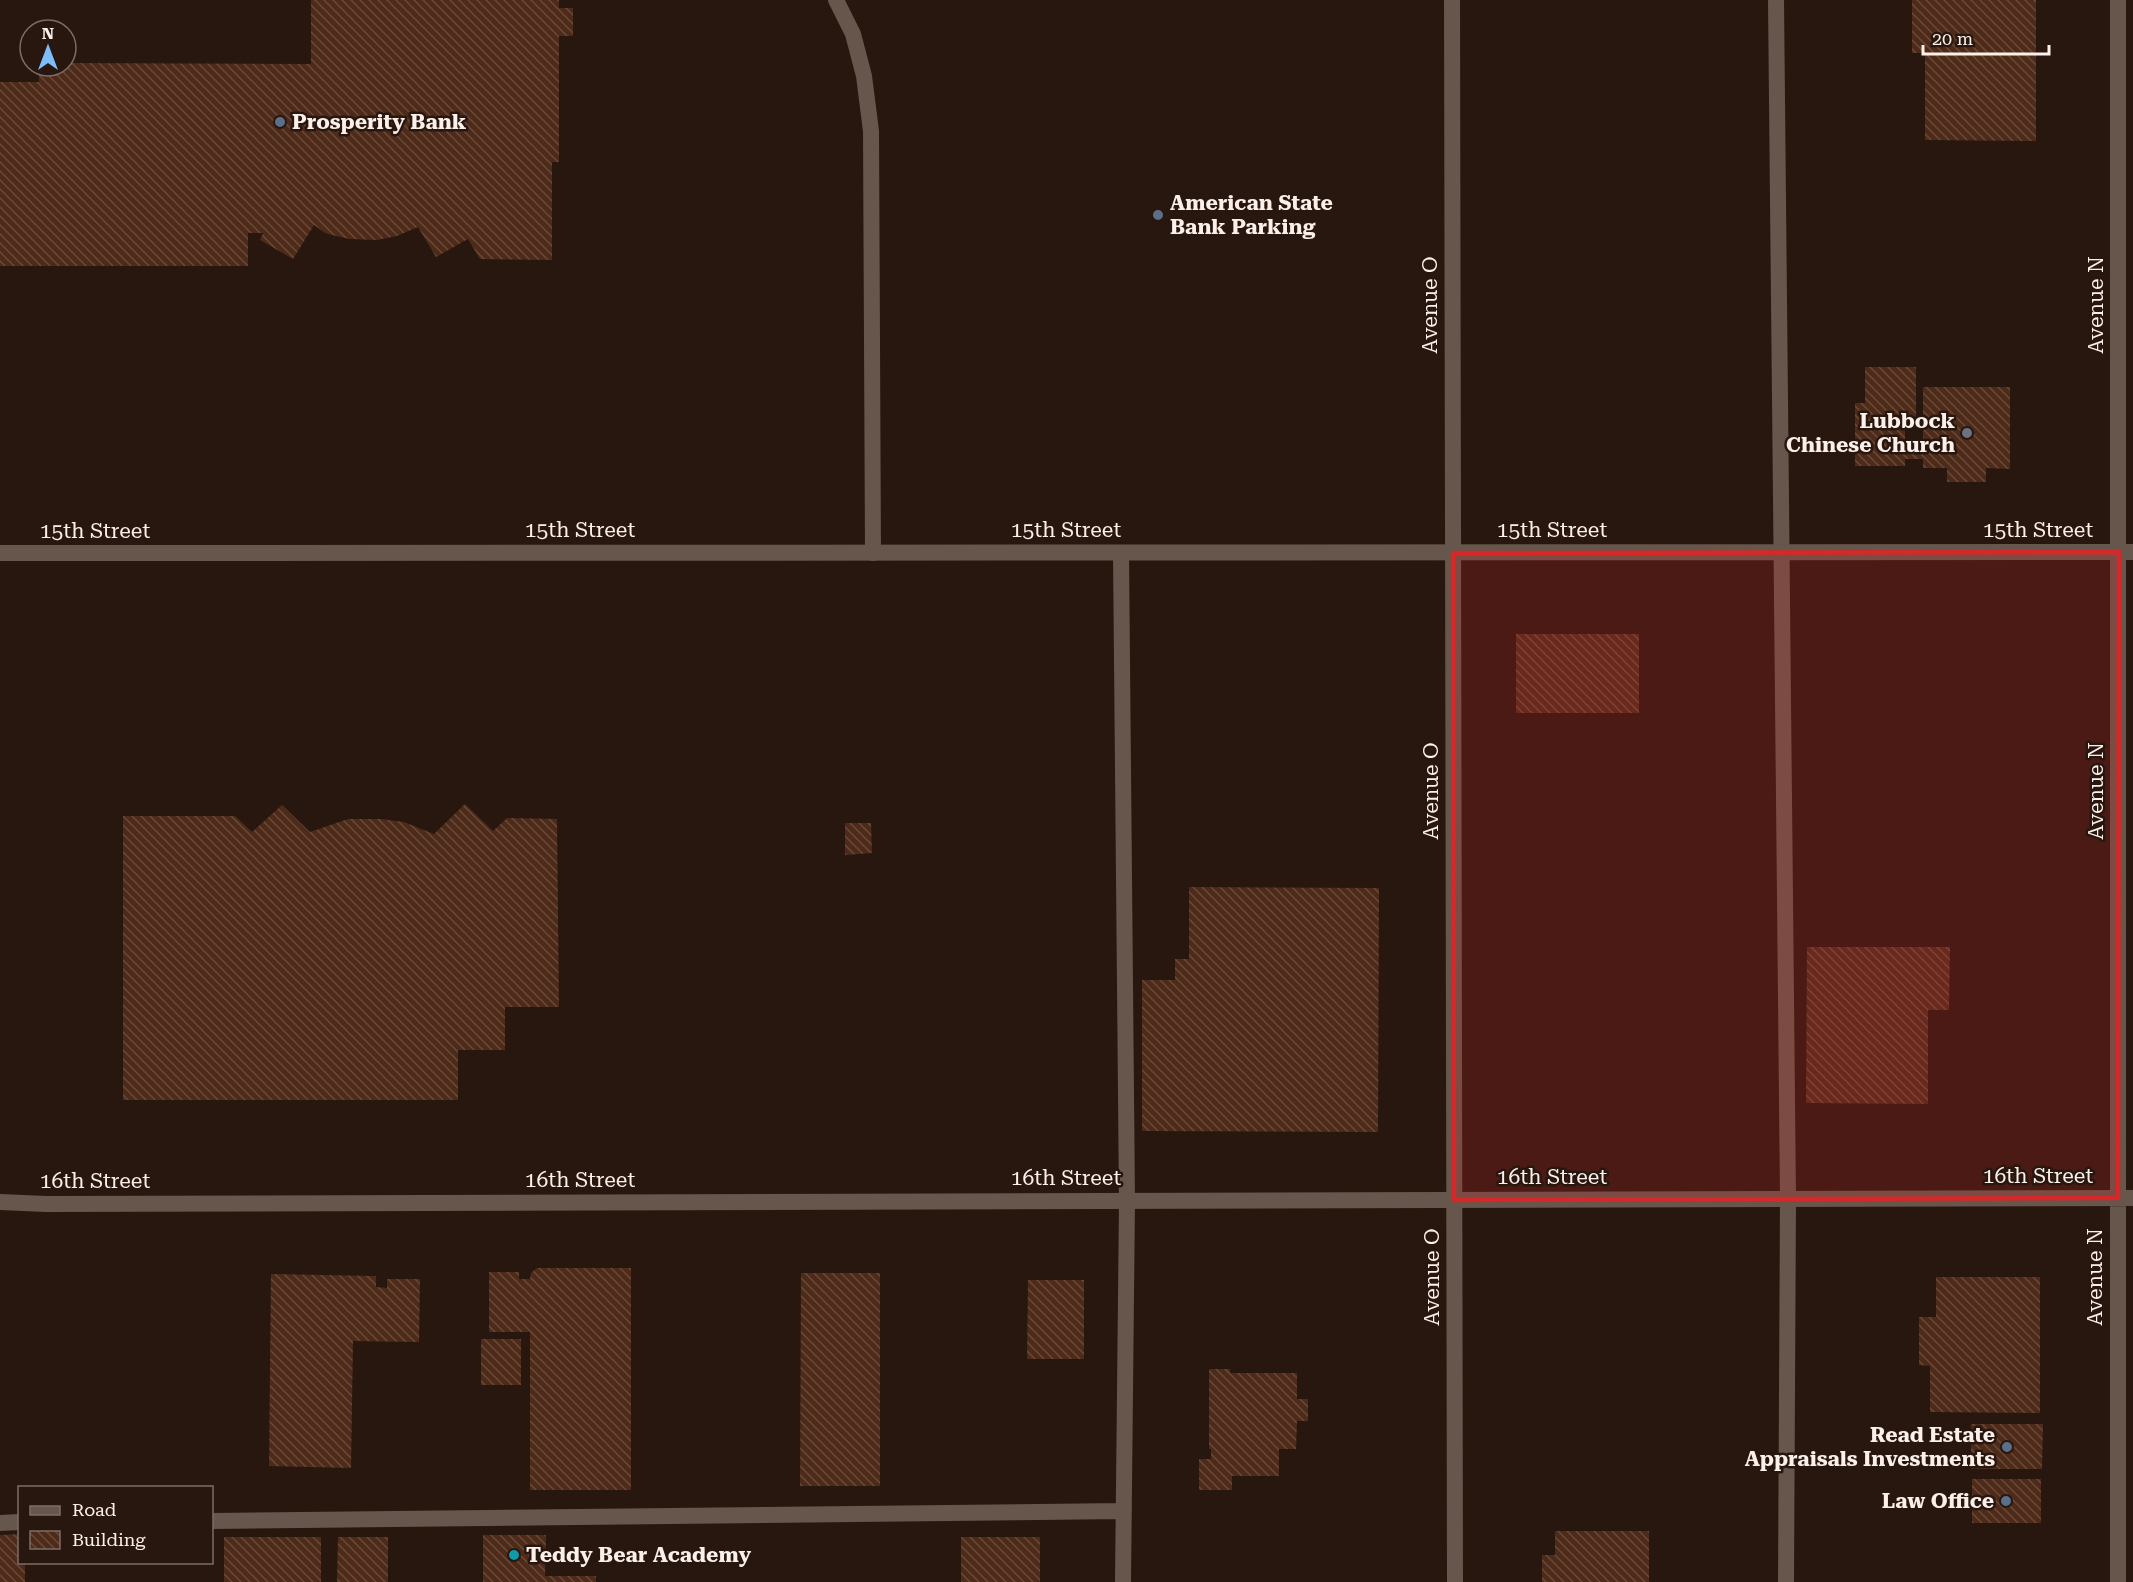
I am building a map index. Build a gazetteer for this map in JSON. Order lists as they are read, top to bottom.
{
  "streets": {
    "street": [
      "Avenue O",
      "Avenue N",
      "15th Street",
      "16th Street"
    ]
  },
  "crossings": [
    ["Avenue O", "15th Street"],
    ["Avenue O", "16th Street"],
    ["Avenue N", "15th Street"],
    ["Avenue N", "16th Street"]
  ],
  "places": [
    "Prosperity Bank",
    "American State Bank Parking",
    "Lubbock Chinese Church",
    "Read Estate Appraisals Investments",
    "Law Office",
    "Teddy Bear Academy"
  ],
  "legend": ["Road", "Building"],
  "scale_bar": "20 m",
  "north": "top"
}
